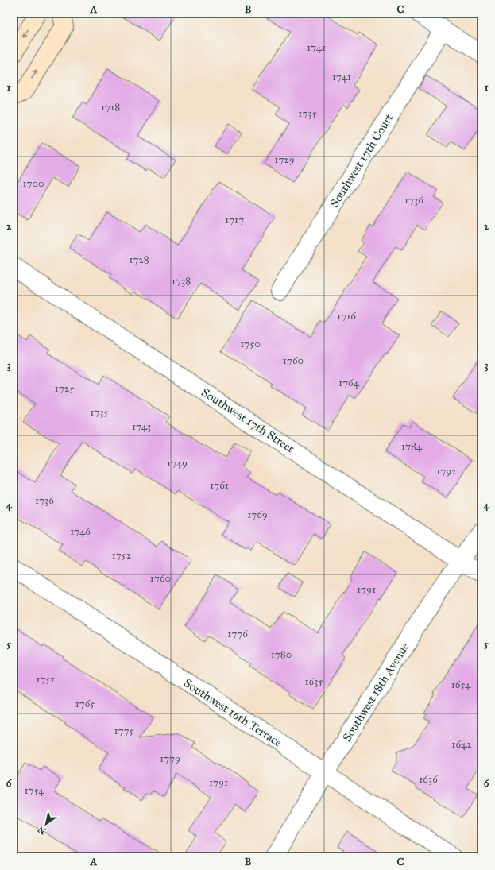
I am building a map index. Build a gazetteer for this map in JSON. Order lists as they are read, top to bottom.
{
  "streets": {
    "street": [
      "Southwest 17th Court",
      "Southwest 17th Street",
      "Southwest 18th Avenue",
      "Southwest 16th Terrace"
    ]
  },
  "crossings": [
    ["Southwest 17th Street", "Southwest 18th Avenue"],
    ["Southwest 18th Avenue", "Southwest 16th Terrace"]
  ],
  "house_numbers": [
    "1741",
    "1741",
    "1718",
    "1735",
    "1729",
    "1700",
    "1736",
    "1717",
    "1728",
    "1738",
    "1716",
    "1750",
    "1760",
    "1764",
    "1725",
    "1735",
    "1743",
    "1784",
    "1749",
    "1792",
    "1761",
    "1736",
    "1769",
    "1746",
    "1752",
    "1760",
    "1791",
    "1776",
    "1780",
    "1751",
    "1635",
    "1654",
    "1765",
    "1775",
    "1642",
    "1779",
    "1636",
    "1791",
    "1754"
  ],
  "north": "bottom left",
  "grid": {
    "columns": ["A", "B", "C"],
    "rows": [
      "1",
      "2",
      "3",
      "4",
      "5",
      "6"
    ]
  }
}
